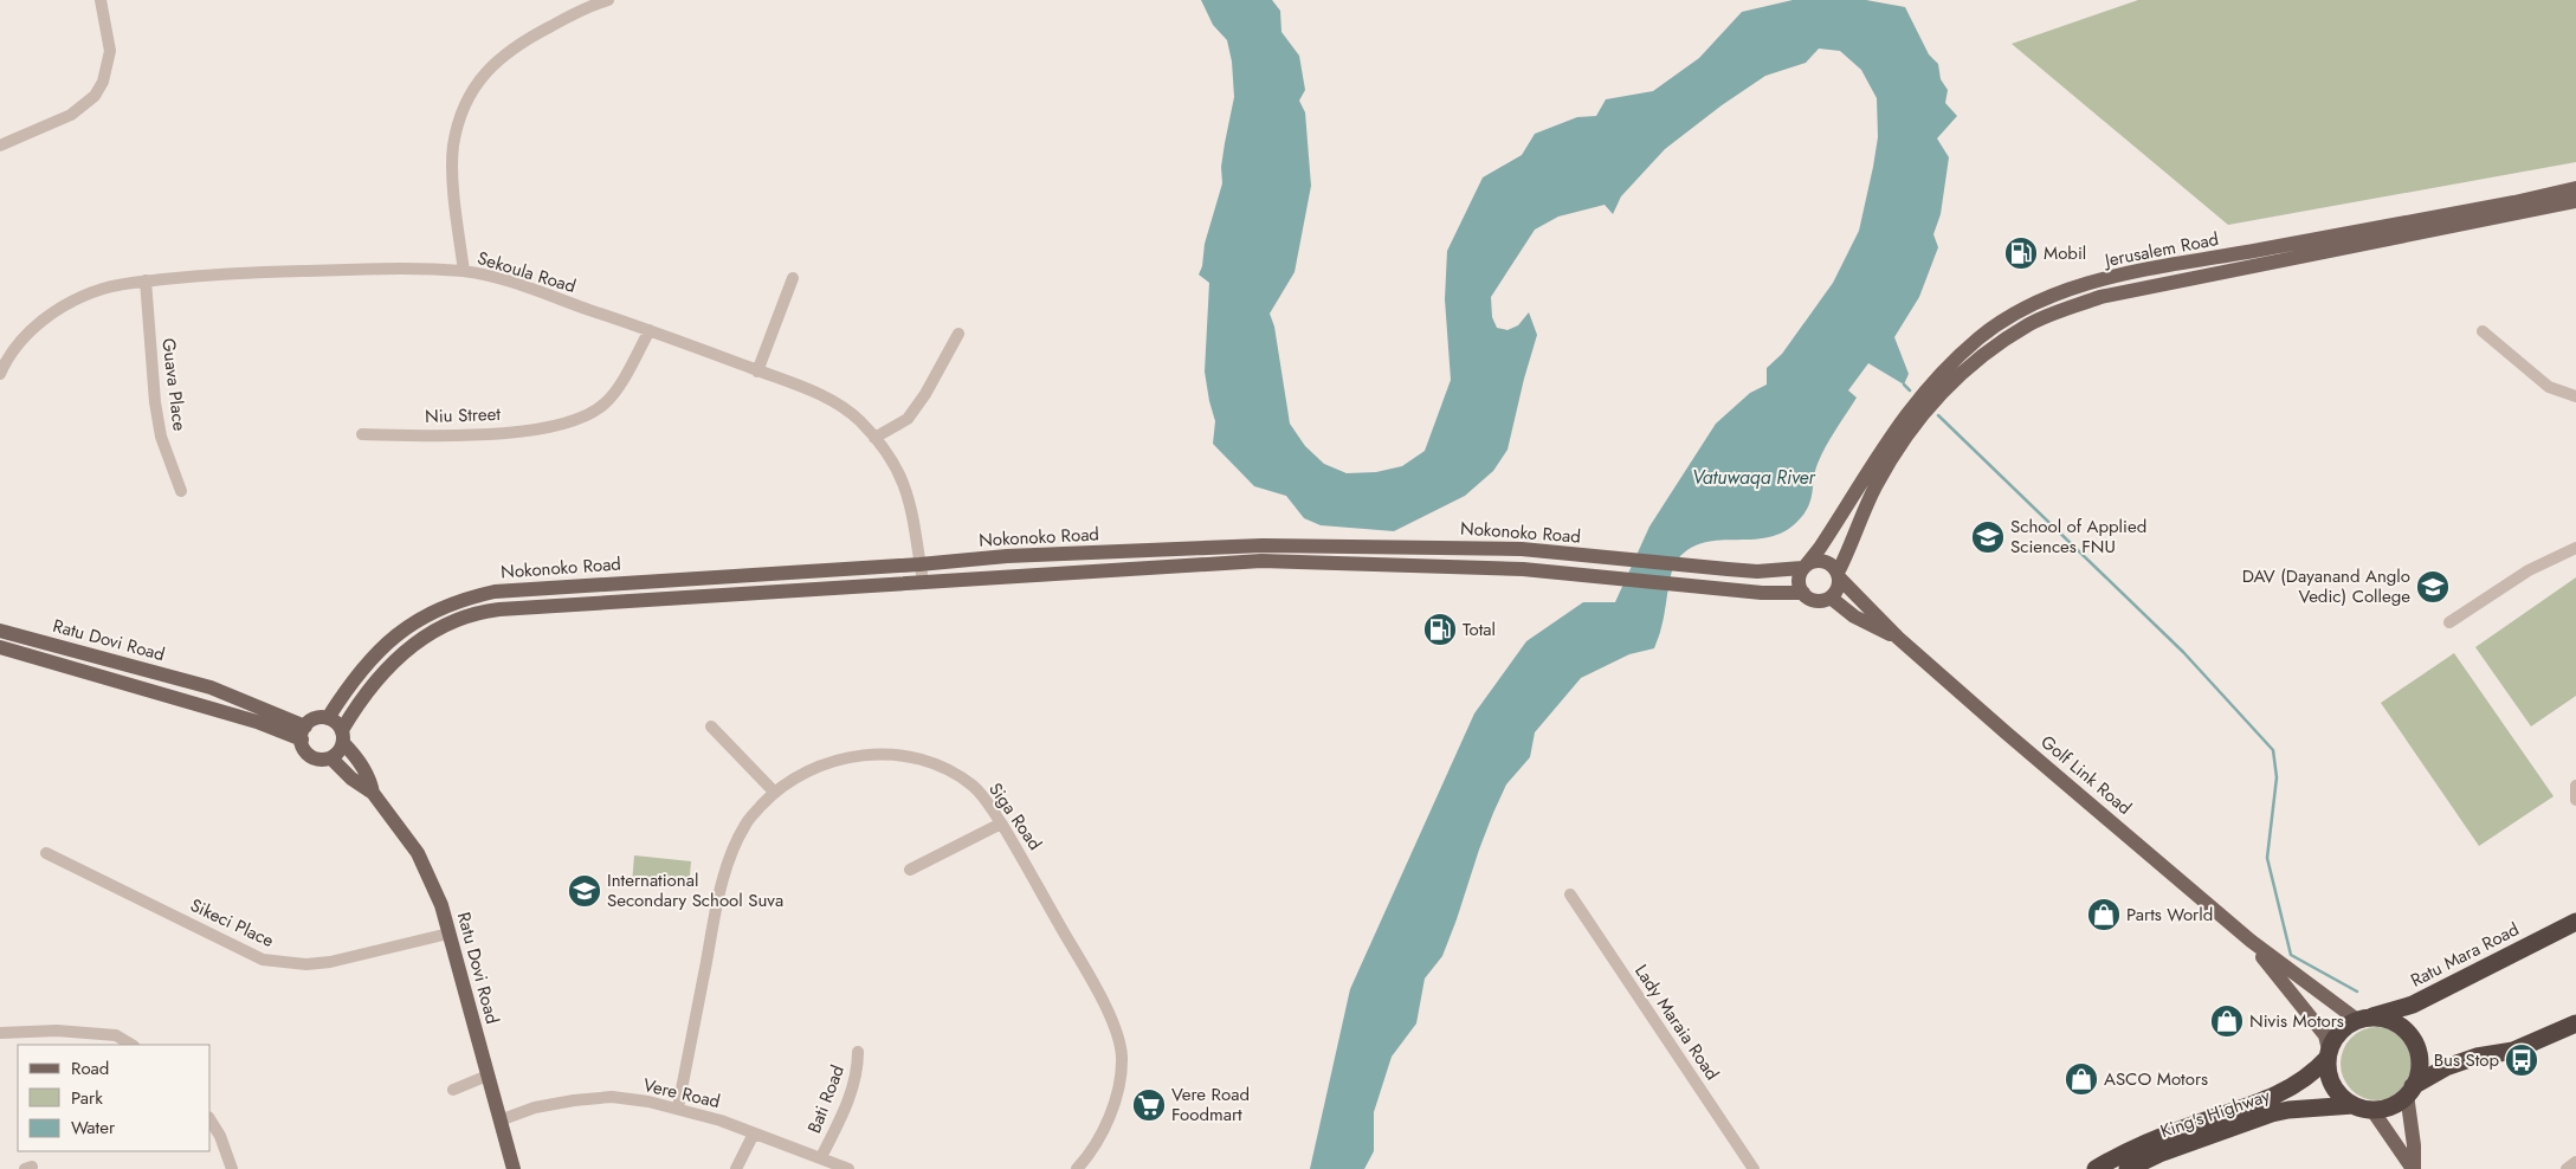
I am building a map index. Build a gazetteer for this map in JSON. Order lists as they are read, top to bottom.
{
  "streets": {
    "highway": ["Ratu Mara Road", "King's Highway"],
    "main road": [
      "Jerusalem Road",
      "Nokonoko Road",
      "Ratu Dovi Road",
      "Golf Link Road"
    ],
    "street": [
      "Sekoula Road",
      "Guava Place",
      "Niu Street",
      "Siga Road",
      "Sikeci Place",
      "Lady Maraia Road",
      "Vere Road",
      "Bati Road"
    ]
  },
  "crossings": [
    ["Jerusalem Road", "Nokonoko Road"],
    ["Jerusalem Road", "Golf Link Road"],
    ["Sekoula Road", "Guava Place"],
    ["Sekoula Road", "Niu Street"],
    ["Sekoula Road", "Nokonoko Road"],
    ["Nokonoko Road", "Ratu Dovi Road"],
    ["Nokonoko Road", "Golf Link Road"],
    ["Ratu Dovi Road", "Sikeci Place"],
    ["Ratu Dovi Road", "Vere Road"],
    ["Golf Link Road", "Ratu Mara Road"],
    ["Golf Link Road", "King's Highway"],
    ["Siga Road", "Vere Road"],
    ["Ratu Mara Road", "King's Highway"],
    ["Vere Road", "Bati Road"]
  ],
  "water": ["Vatuwaqa River"],
  "places": {
    "fuel station": ["Mobil", "Total"],
    "school or university": ["School of Applied Sciences FNU", "DAV (Dayanand Anglo Vedic) College", "International Secondary School Suva"],
    "shop": ["Parts World", "Nivis Motors", "ASCO Motors"],
    "bus stop": ["Bus Stop"],
    "supermarket": ["Vere Road Foodmart"]
  },
  "legend": ["Road", "Park", "Water"]
}
